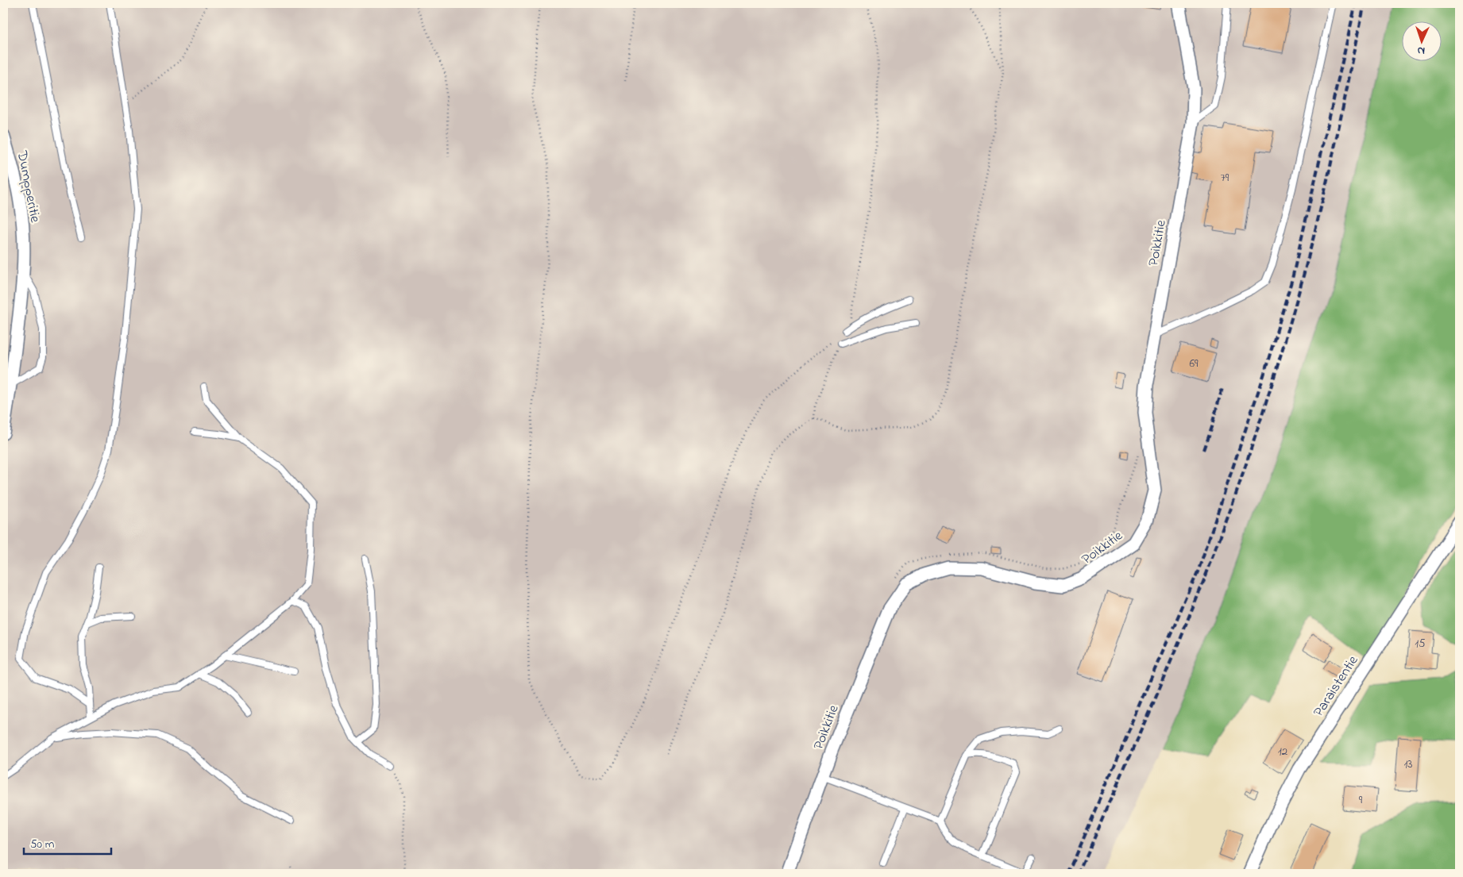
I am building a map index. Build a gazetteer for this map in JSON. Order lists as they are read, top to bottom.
{
  "streets": {
    "street": ["Dumpperitie", "Poikkitie", "Paraistentie"]
  },
  "house_numbers": [
    "79",
    "69",
    "15",
    "12",
    "13",
    "9"
  ],
  "scale_bar": "50 m",
  "north": "bottom"
}
